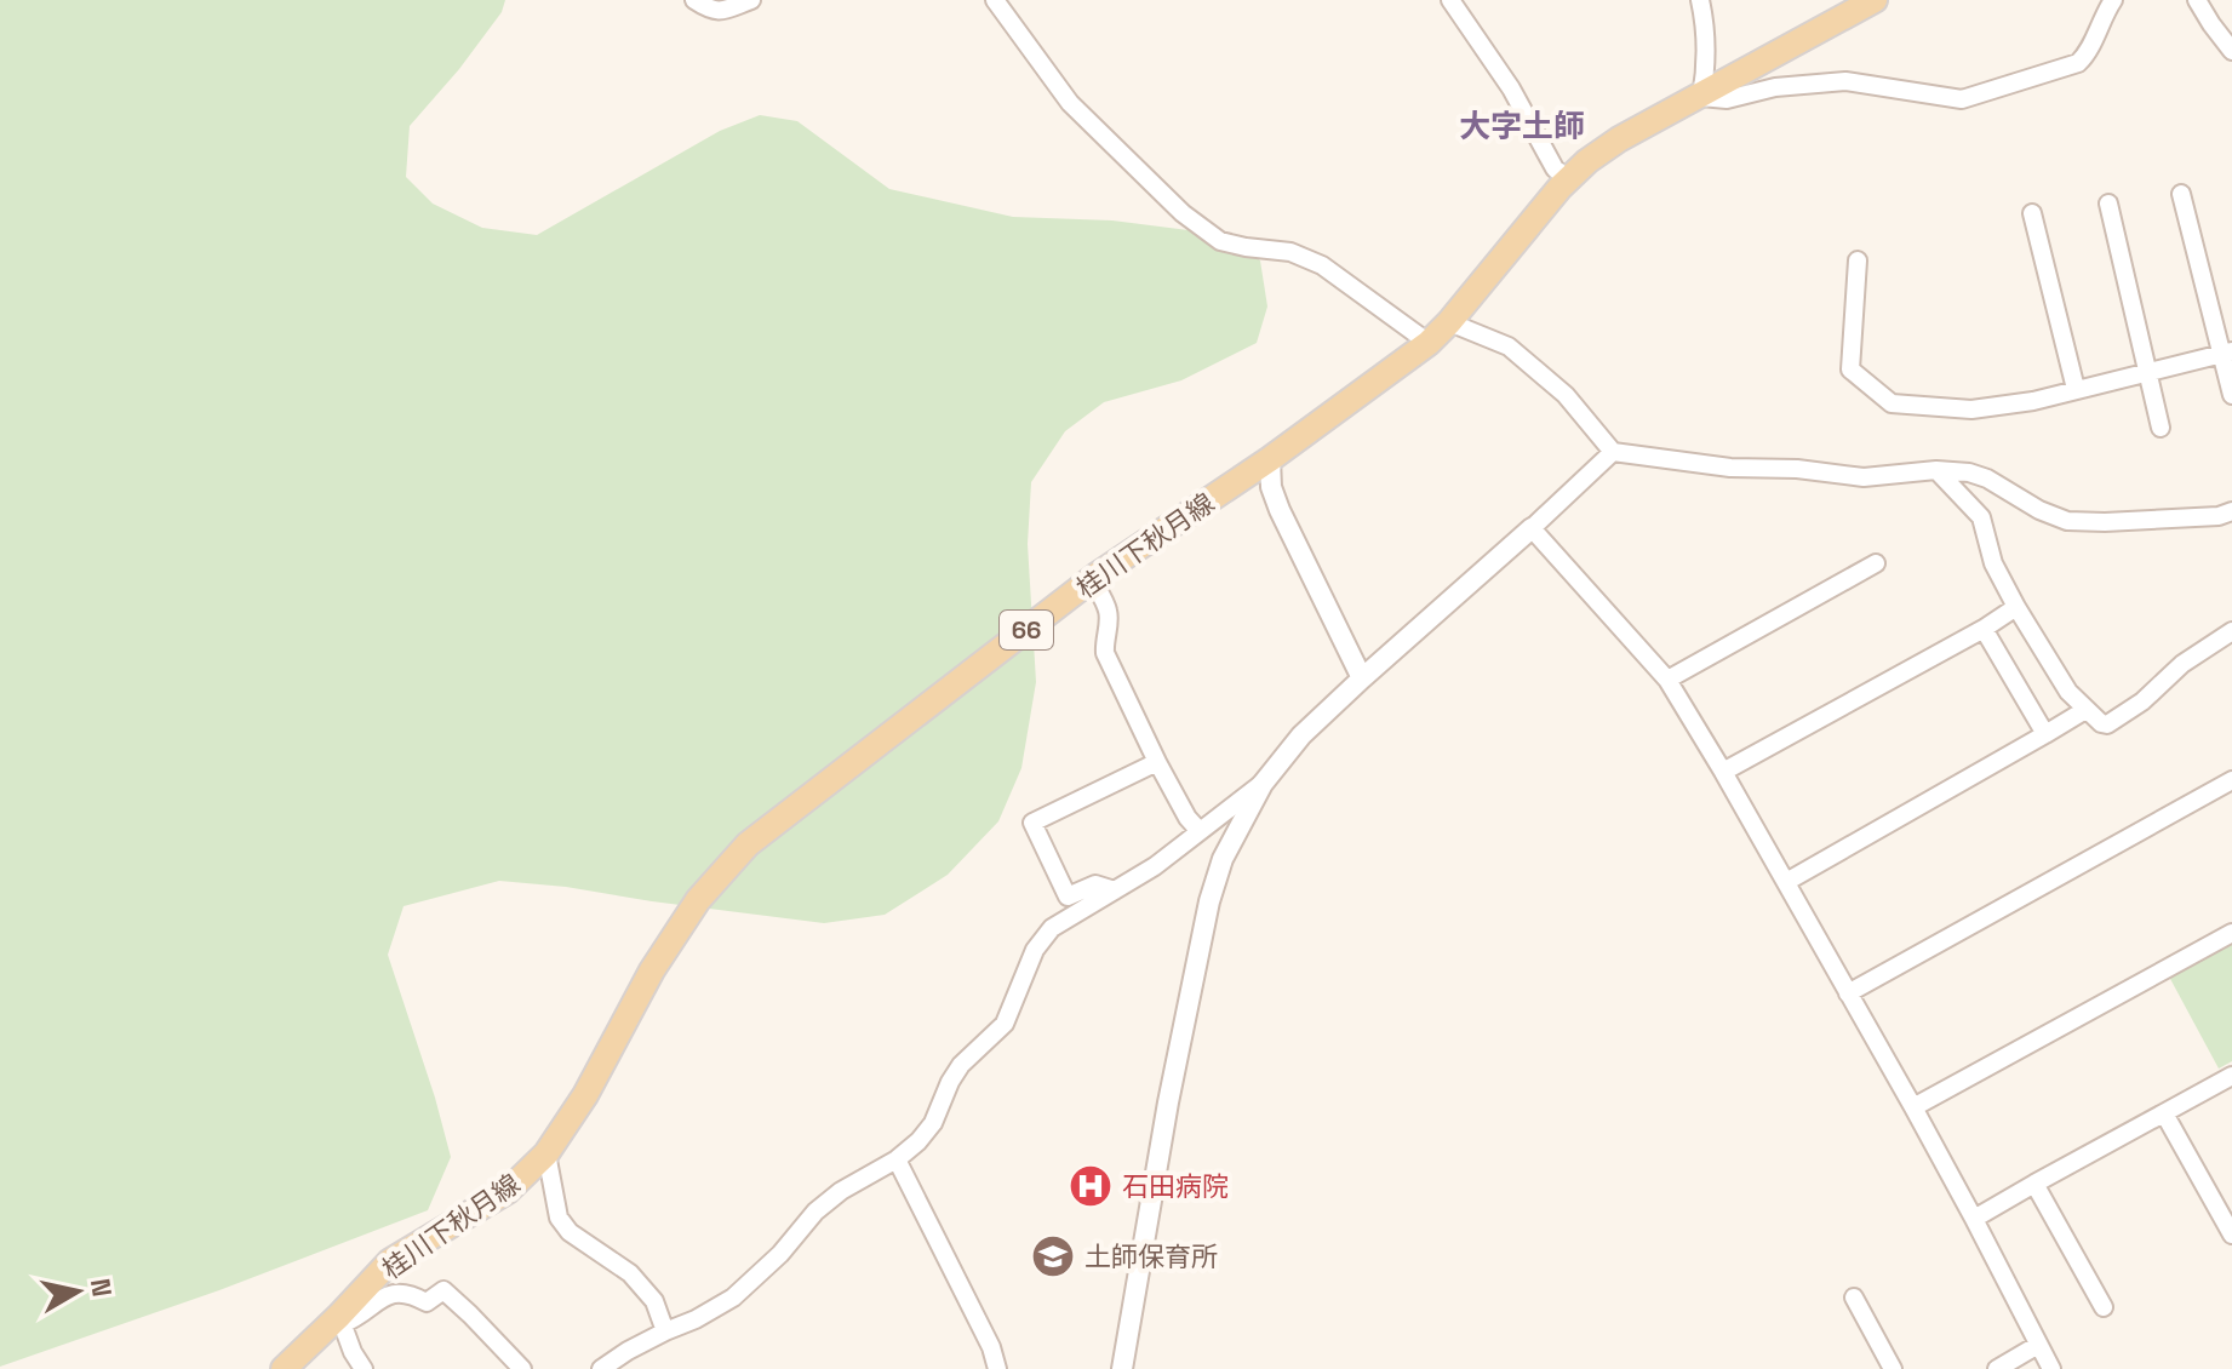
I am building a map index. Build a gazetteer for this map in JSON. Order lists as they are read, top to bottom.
{
  "streets": {
    "main road": ["桂川下秋月線", "66"]
  },
  "districts": ["大字土師"],
  "places": {
    "hospital": ["石田病院"],
    "school or university": ["土師保育所"]
  },
  "north": "right"
}
